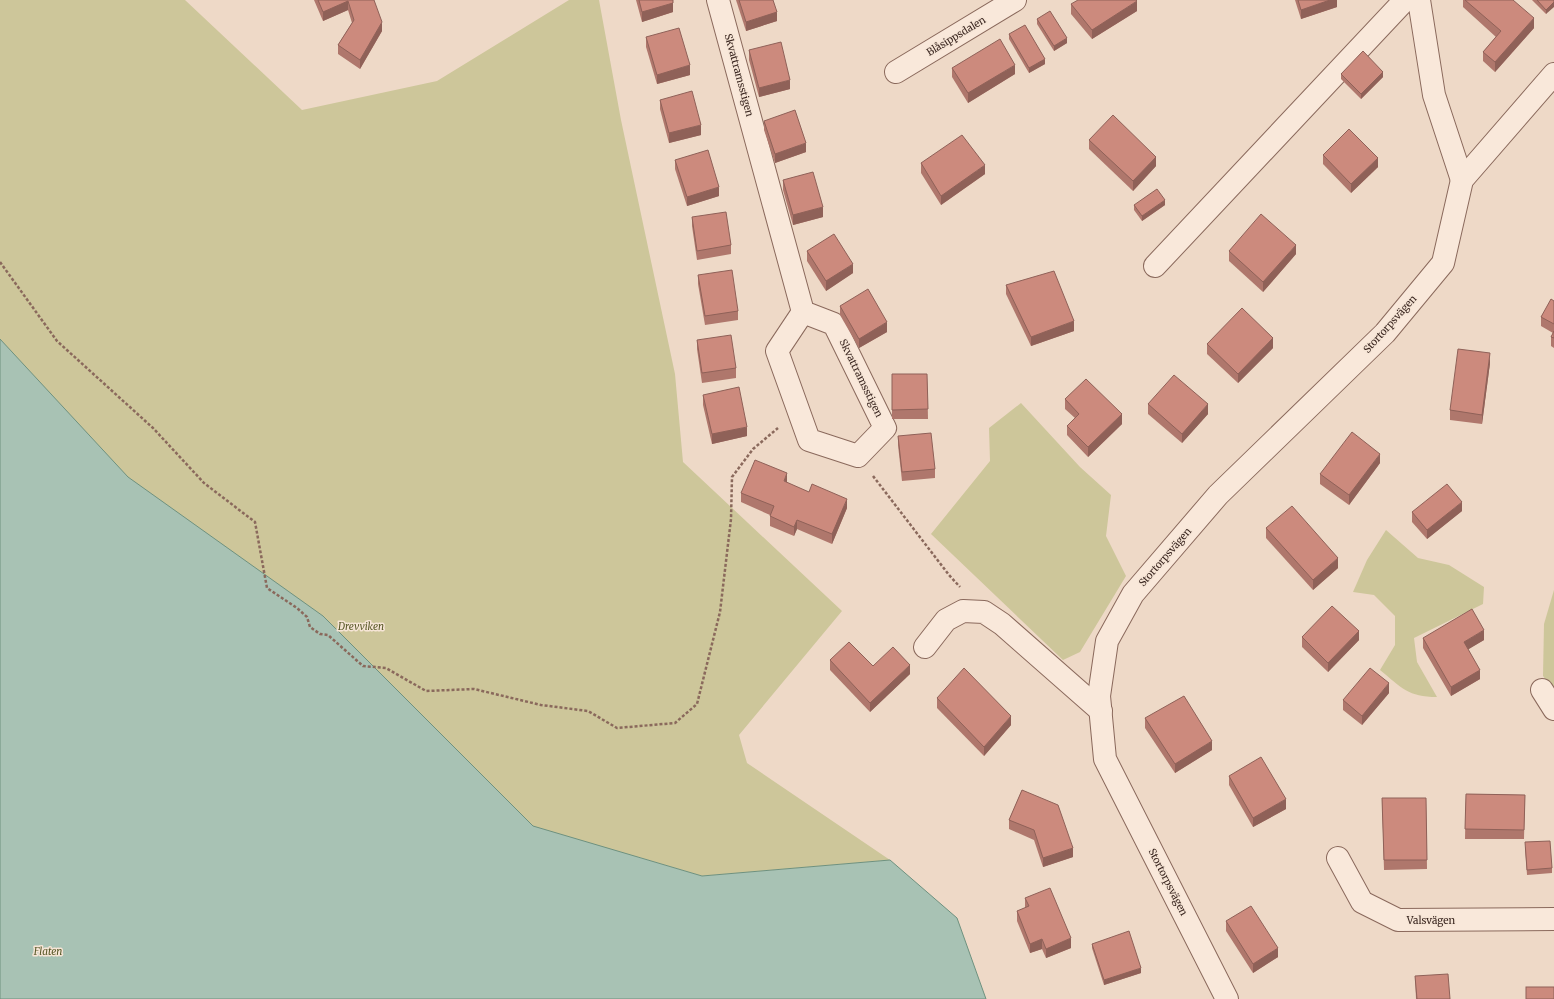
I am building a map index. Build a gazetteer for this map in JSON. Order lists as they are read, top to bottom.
{
  "streets": {
    "street": [
      "Blåsippsdalen",
      "Skvattramsstigen",
      "Stortorpsvägen",
      "Valsvägen"
    ]
  },
  "parks": ["Drevviken", "Flaten"]
}
